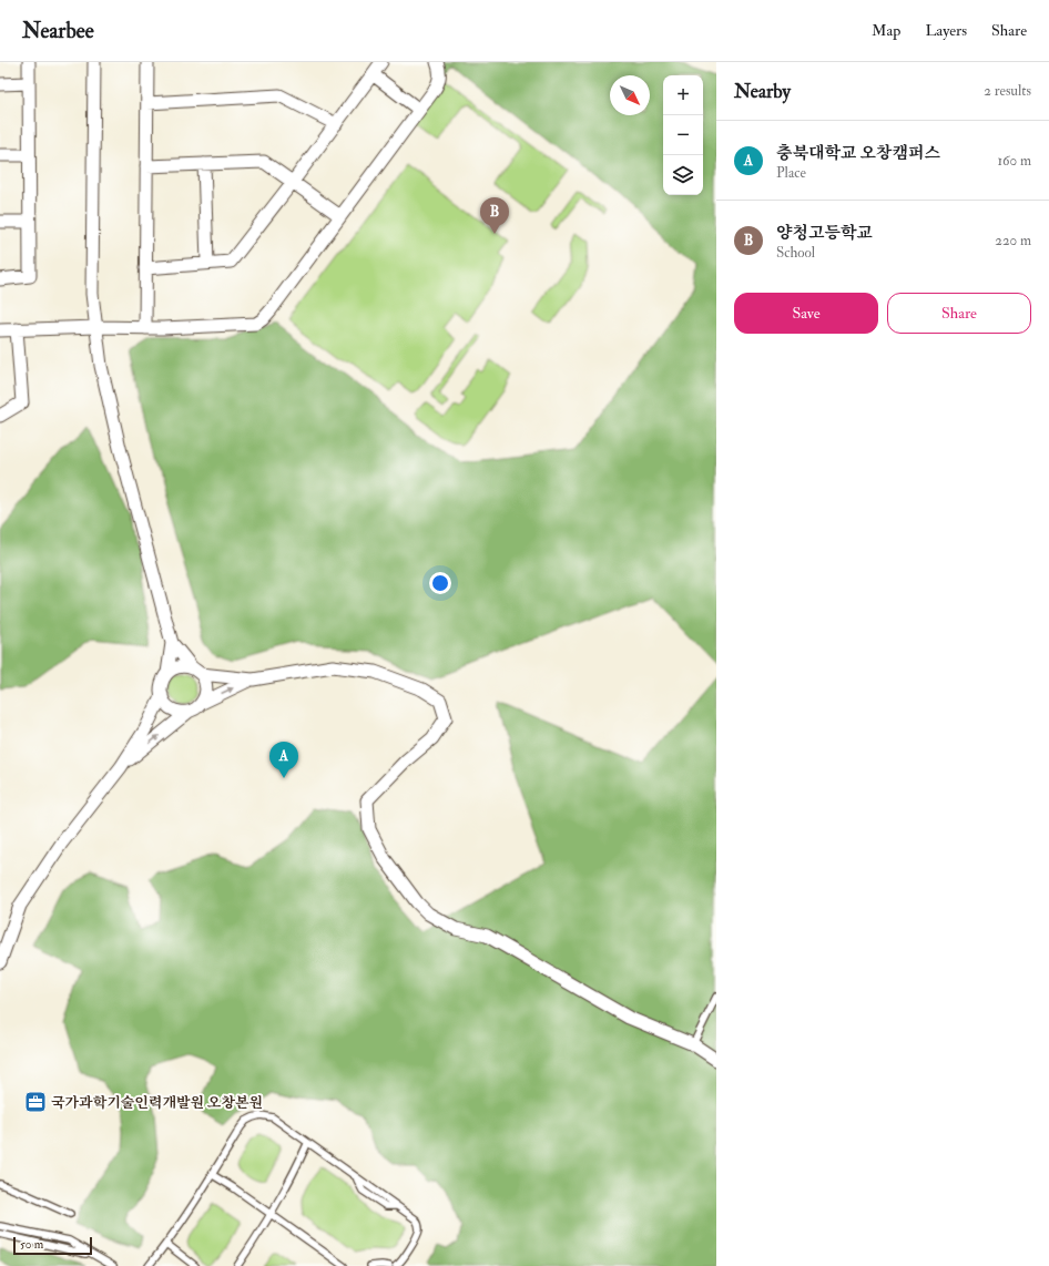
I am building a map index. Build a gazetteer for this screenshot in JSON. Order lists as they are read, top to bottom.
{
  "places": {
    "office": ["국가과학기술인력개발원 오창본원"]
  },
  "scale_bar": "50 m",
  "north": "bottom right",
  "page": {
    "header": "Nearbee",
    "nav": ["Map", "Layers", "Share"],
    "heading": ["Nearby", "2 results"],
    "map_buttons": ["+", "−"],
    "list": [
      {
        "mark": "A",
        "name": "충북대학교 오창캠퍼스",
        "note": "Place",
        "value": "160 m"
      },
      {
        "mark": "B",
        "name": "양청고등학교",
        "note": "School",
        "value": "220 m"
      }
    ],
    "pins": ["B", "A"],
    "buttons": ["Save", "Share"],
    "scale": "50 m"
  }
}
